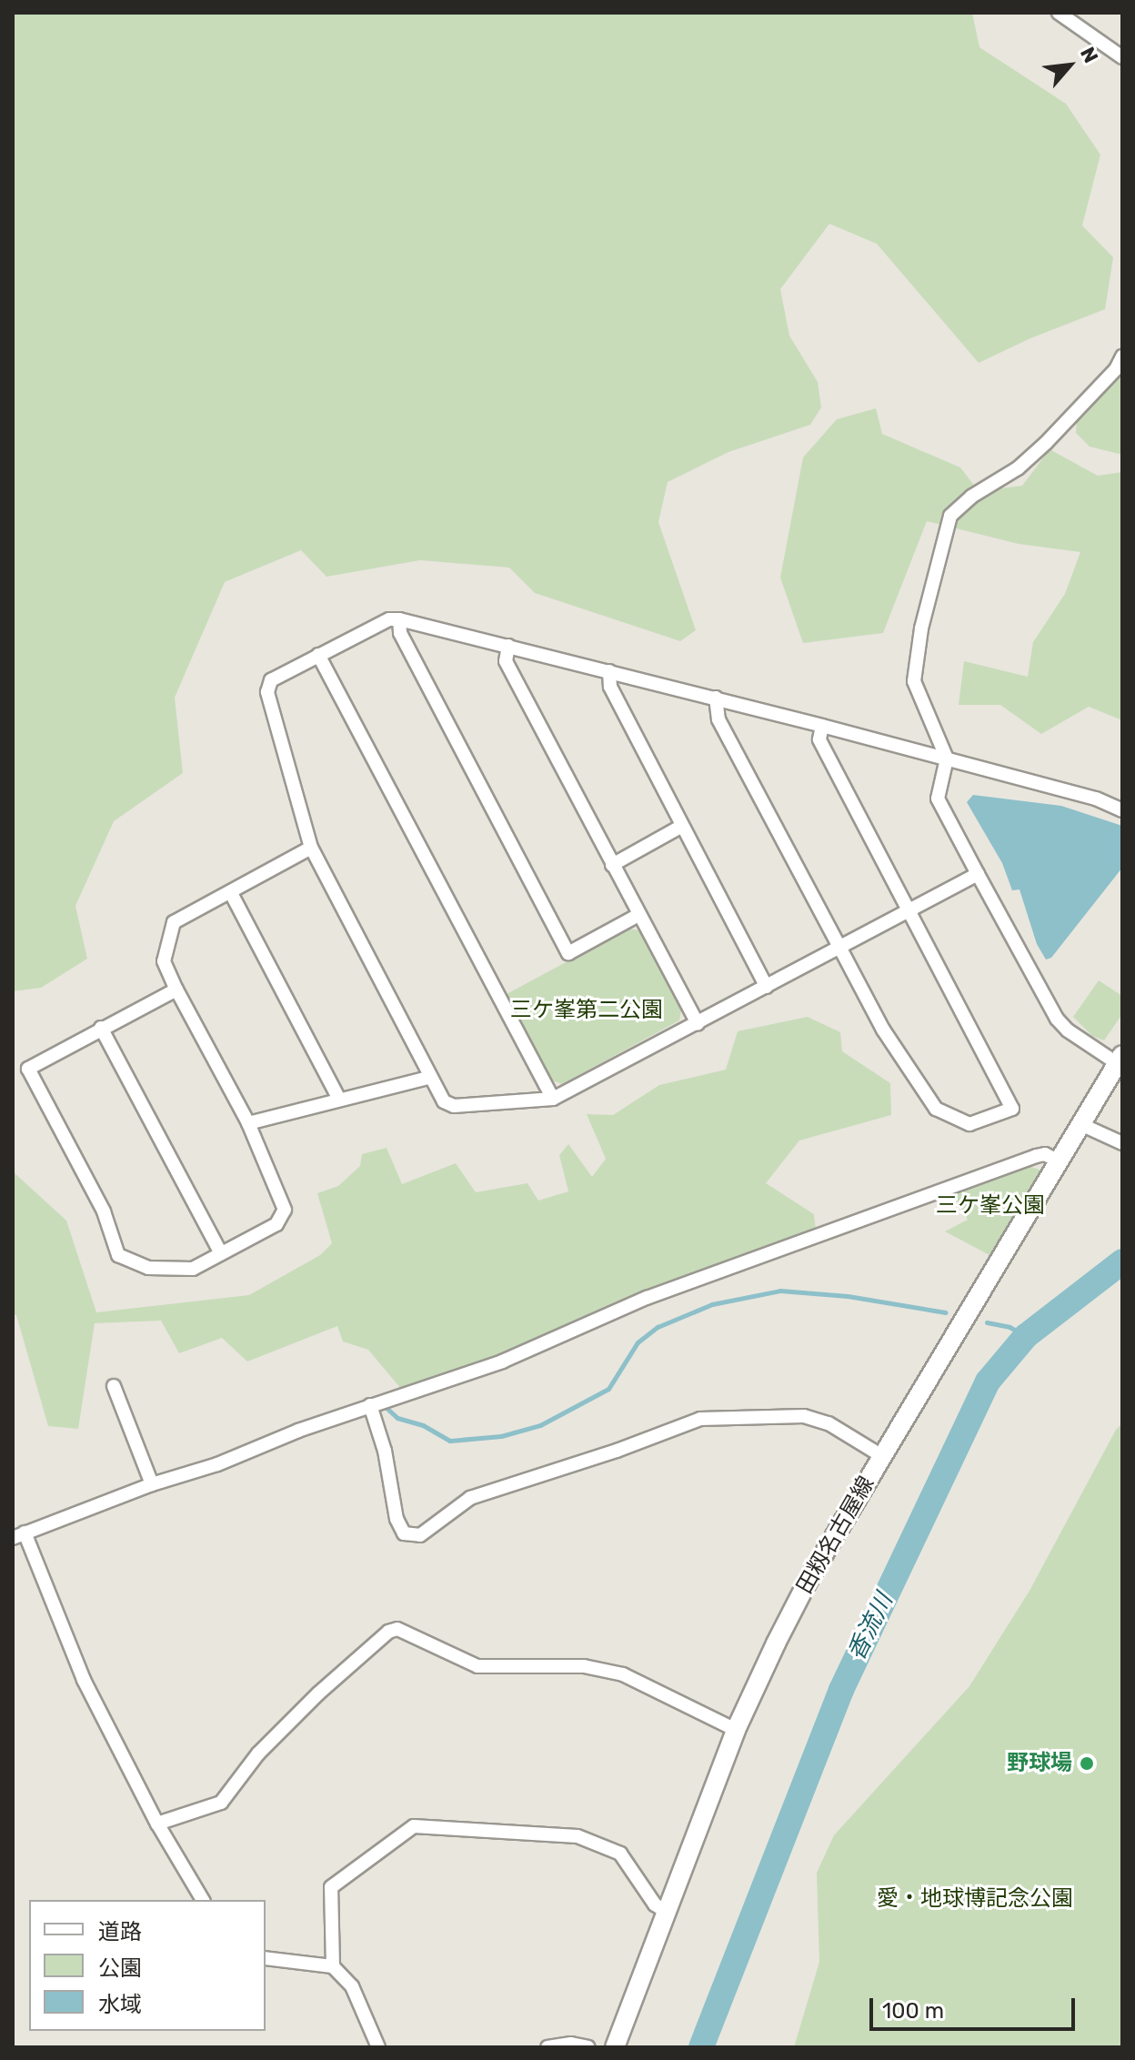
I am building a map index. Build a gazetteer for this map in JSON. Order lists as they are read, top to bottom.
{
  "streets": {
    "main road": ["田籾名古屋線"]
  },
  "water": ["香流川"],
  "parks": ["三ケ峯第二公園", "三ケ峯公園", "愛・地球博記念公園"],
  "places": ["野球場"],
  "legend": ["道路", "公園", "水域"],
  "scale_bar": "100 m",
  "north": "top right"
}
